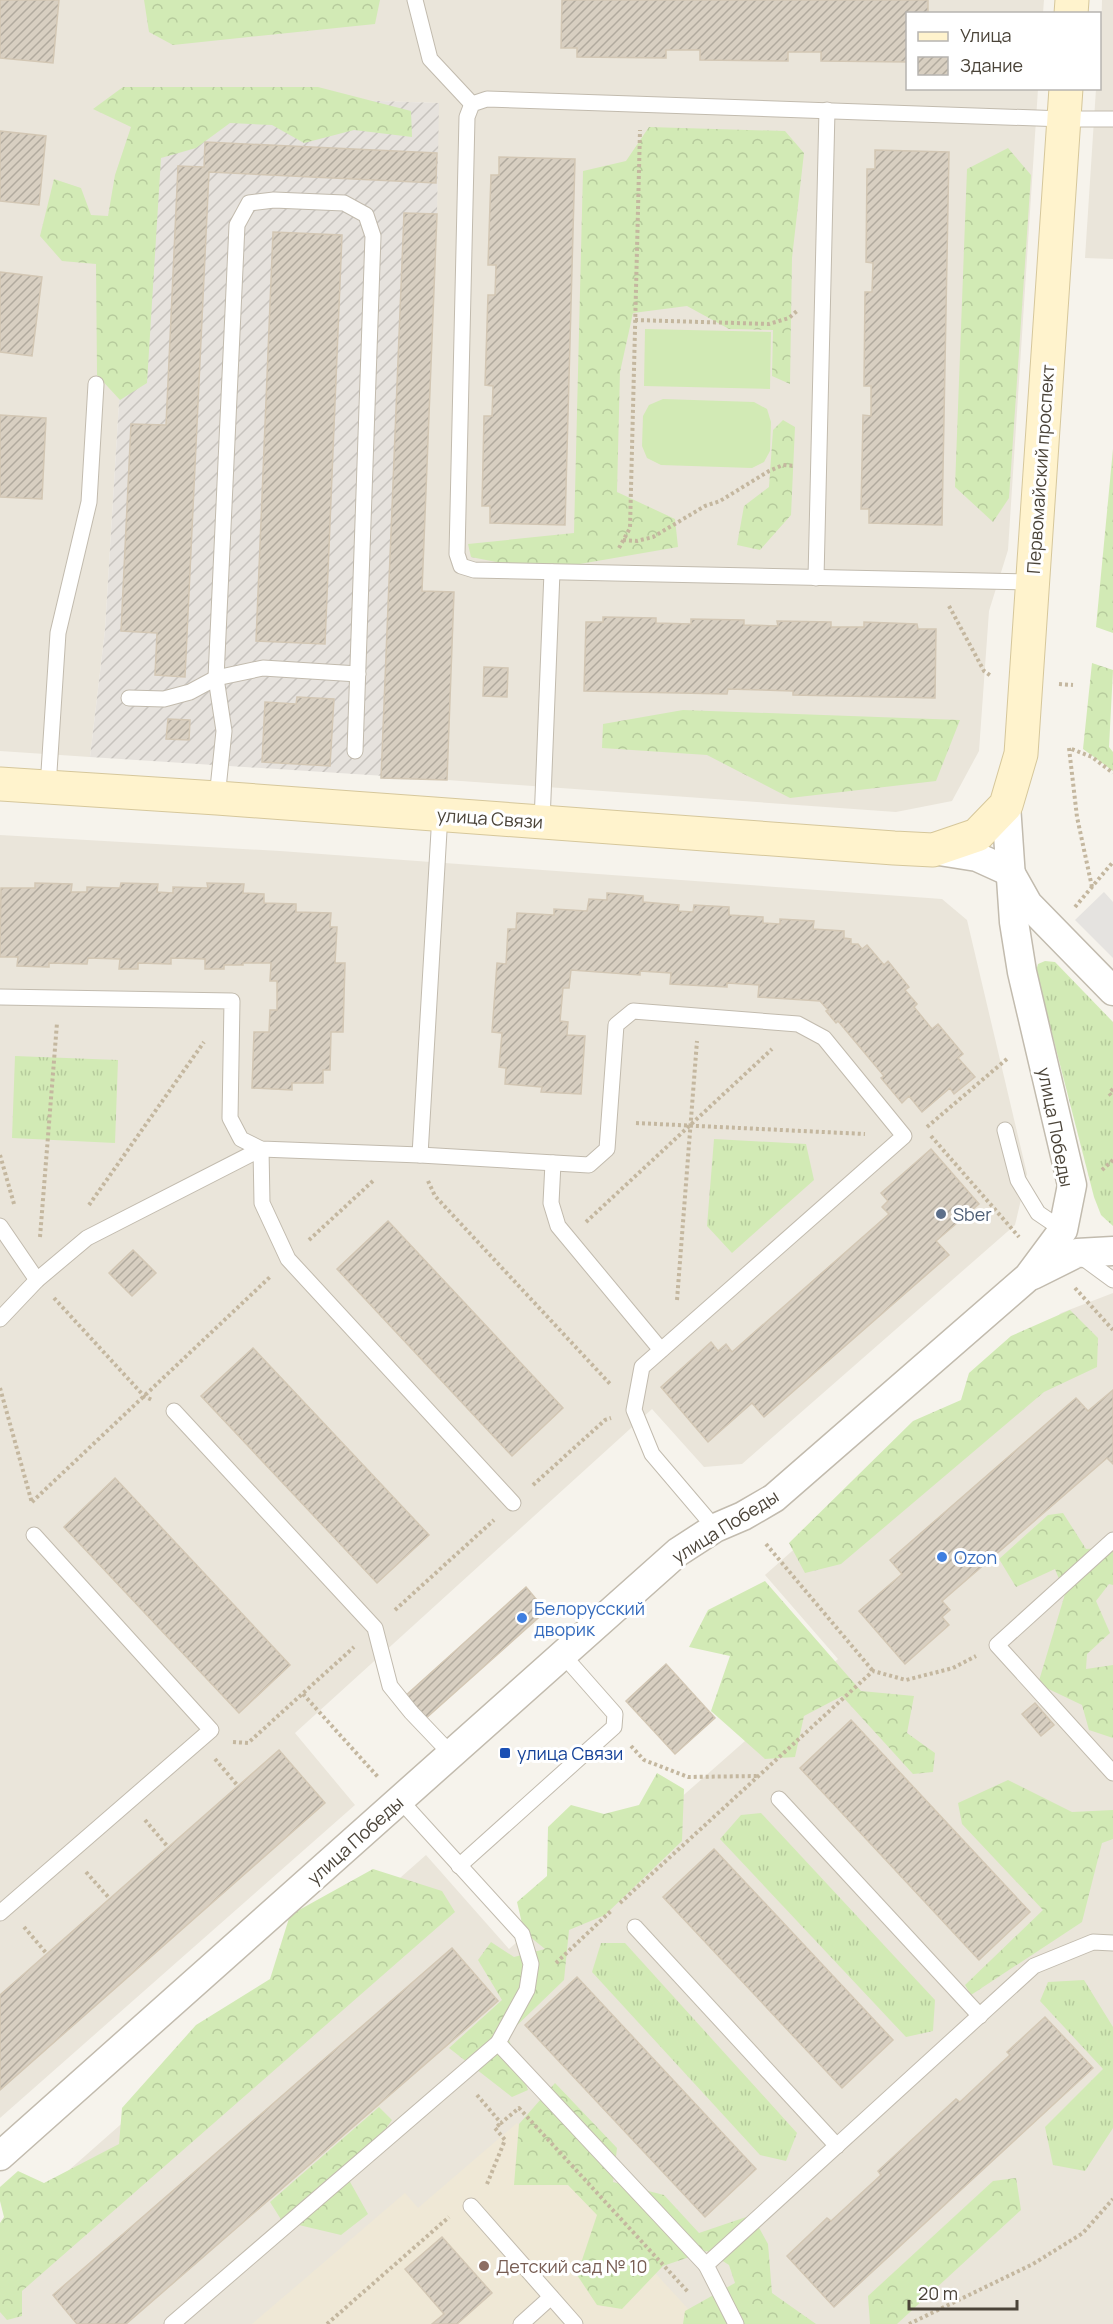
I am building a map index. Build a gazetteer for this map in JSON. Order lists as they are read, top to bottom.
{
  "streets": {
    "street": ["Первомайский проспект", "улица Связи", "улица Победы"]
  },
  "crossings": [
    ["Первомайский проспект", "улица Связи"],
    ["Первомайский проспект", "улица Победы"]
  ],
  "places": {
    "other": [
      "Sber",
      "Ozon",
      "Белорусский дворик",
      "Детский сад № 10"
    ],
    "transit": ["улица Связи"]
  },
  "legend": ["Улица", "Здание"],
  "scale_bar": "20 m"
}
